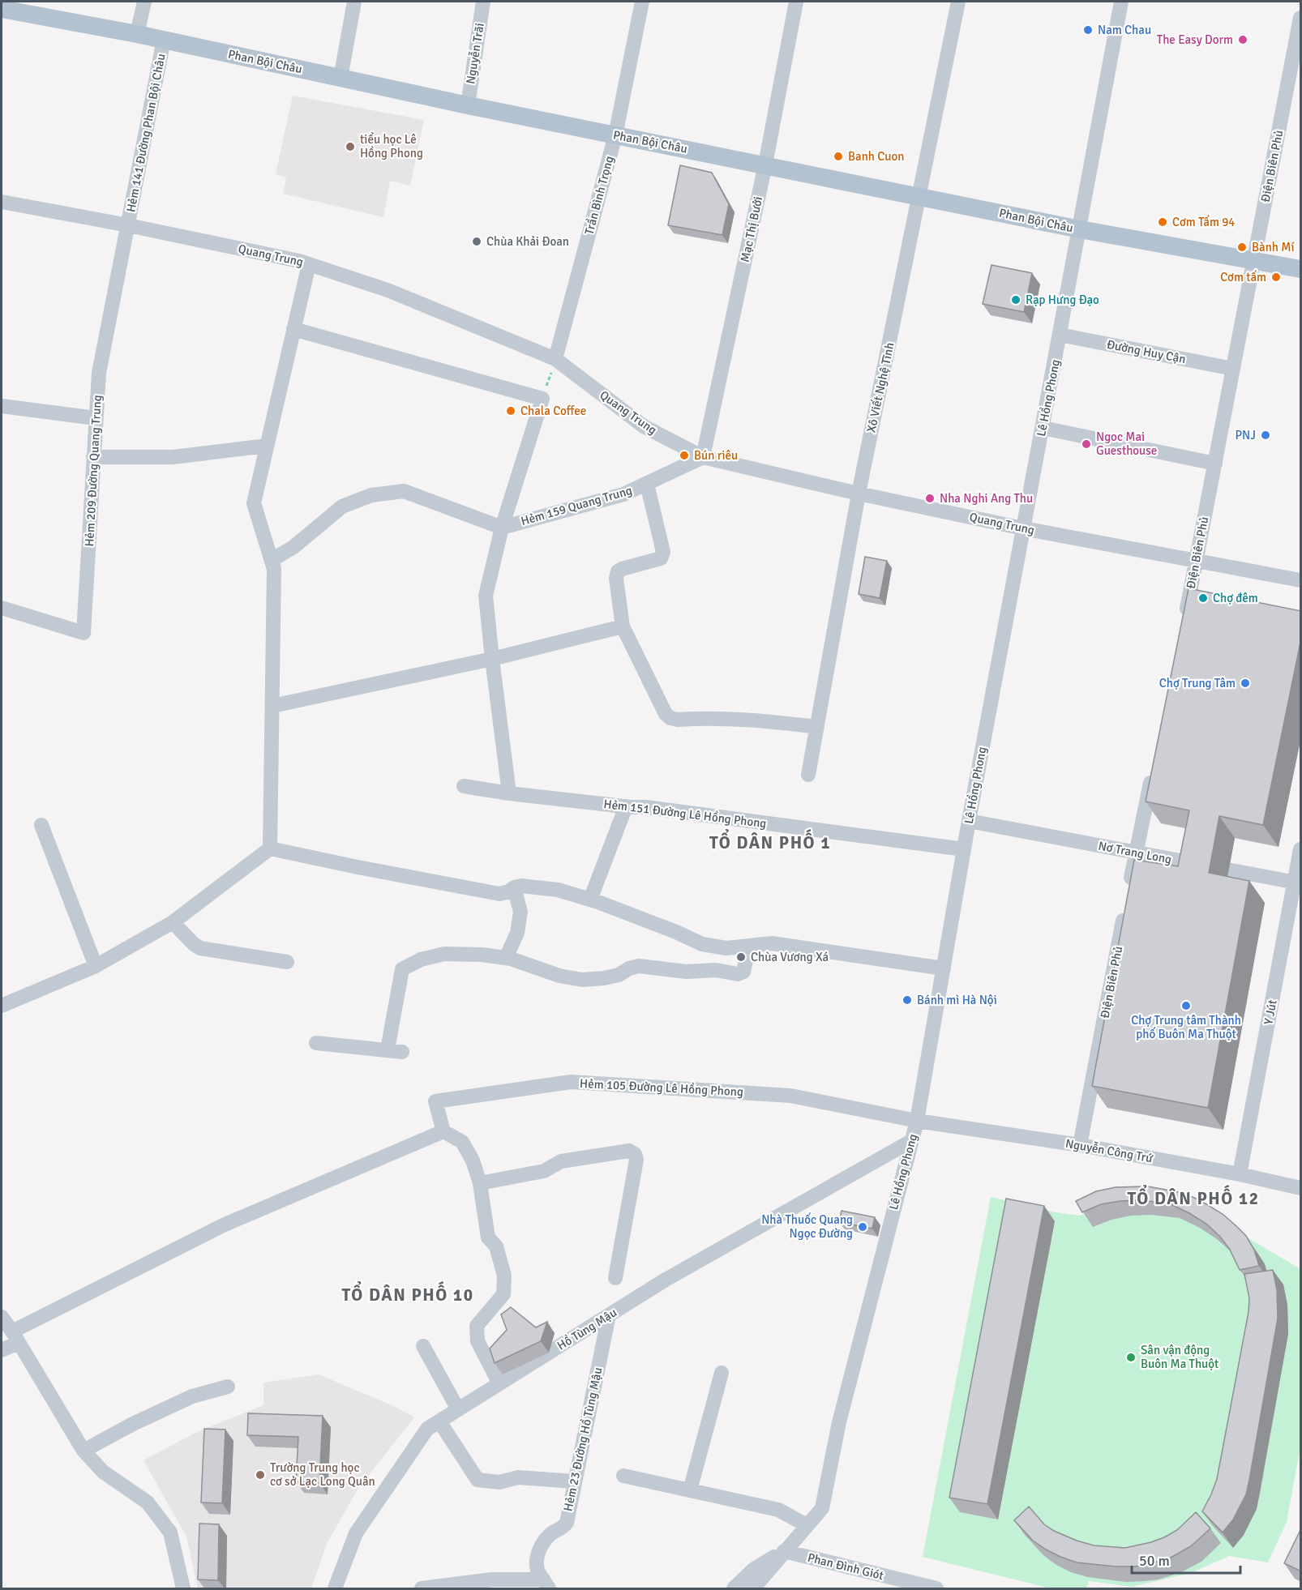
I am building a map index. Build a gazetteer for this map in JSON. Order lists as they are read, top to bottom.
{
  "streets": {
    "main road": ["Phan Bội Châu"],
    "street": [
      "Nguyễn Trãi",
      "Hẻm 141 Đường Phan Bội Châu",
      "Điện Biên Phủ",
      "Trần Bình Trọng",
      "Mạc Thị Bưởi",
      "Quang Trung",
      "Đường Huy Cận",
      "Xô Viết Nghệ Tĩnh",
      "Lê Hồng Phong",
      "Hẻm 209 Đường Quang Trung",
      "Hẻm 159 Quang Trung",
      "Hẻm 151 Đường Lê Hồng Phong",
      "Nơ Trang Long",
      "Y Jút",
      "Hẻm 105 Đường Lê Hồng Phong",
      "Nguyễn Công Trứ",
      "Hồ Tùng Mậu",
      "Hẻm 23 Đường Hồ Tùng Mậu",
      "Phan Đình Giót"
    ]
  },
  "crossings": [
    ["Nguyễn Trãi", "Phan Bội Châu"],
    ["Phan Bội Châu", "Hẻm 141 Đường Phan Bội Châu"],
    ["Phan Bội Châu", "Điện Biên Phủ"],
    ["Phan Bội Châu", "Trần Bình Trọng"],
    ["Phan Bội Châu", "Mạc Thị Bưởi"],
    ["Phan Bội Châu", "Xô Viết Nghệ Tĩnh"],
    ["Phan Bội Châu", "Lê Hồng Phong"],
    ["Hẻm 141 Đường Phan Bội Châu", "Quang Trung"],
    ["Hẻm 141 Đường Phan Bội Châu", "Hẻm 209 Đường Quang Trung"],
    ["Điện Biên Phủ", "Quang Trung"],
    ["Điện Biên Phủ", "Đường Huy Cận"],
    ["Điện Biên Phủ", "Nguyễn Công Trứ"],
    ["Trần Bình Trọng", "Quang Trung"],
    ["Mạc Thị Bưởi", "Quang Trung"],
    ["Mạc Thị Bưởi", "Hẻm 159 Quang Trung"],
    ["Quang Trung", "Xô Viết Nghệ Tĩnh"],
    ["Quang Trung", "Lê Hồng Phong"],
    ["Quang Trung", "Hẻm 209 Đường Quang Trung"],
    ["Quang Trung", "Hẻm 159 Quang Trung"],
    ["Đường Huy Cận", "Lê Hồng Phong"],
    ["Lê Hồng Phong", "Hẻm 151 Đường Lê Hồng Phong"],
    ["Lê Hồng Phong", "Nơ Trang Long"],
    ["Lê Hồng Phong", "Hẻm 105 Đường Lê Hồng Phong"],
    ["Lê Hồng Phong", "Nguyễn Công Trứ"],
    ["Lê Hồng Phong", "Hồ Tùng Mậu"],
    ["Lê Hồng Phong", "Phan Đình Giót"],
    ["Nơ Trang Long", "Y Jút"],
    ["Y Jút", "Nguyễn Công Trứ"],
    ["Hẻm 105 Đường Lê Hồng Phong", "Nguyễn Công Trứ"],
    ["Hồ Tùng Mậu", "Hẻm 23 Đường Hồ Tùng Mậu"]
  ],
  "districts": ["TỔ DÂN PHỐ 1", "TỔ DÂN PHỐ 12", "TỔ DÂN PHỐ 10"],
  "places": [
    "Nam Chau",
    "The Easy Dorm",
    "tiểu học Lê Hồng Phong",
    "Banh Cuon",
    "Cơm Tấm 94",
    "Chùa Khải Đoan",
    "Bành Mí",
    "Cơm tấm",
    "Rạp Hưng Đạo",
    "Chala Coffee",
    "PNJ",
    "Ngoc Mai Guesthouse",
    "Bún riêu",
    "Nha Nghi Ang Thu",
    "Chợ đêm",
    "Chợ Trung Tâm",
    "Chùa Vương Xá",
    "Bánh mì Hà Nội",
    "Chợ Trung tâm Thành phố Buôn Ma Thuột",
    "Nhà Thuốc Quang Ngọc Đường",
    "Sân vận động Buôn Ma Thuột",
    "Trường Trung học cơ sở Lạc Long Quân"
  ],
  "scale_bar": "50 m"
}
